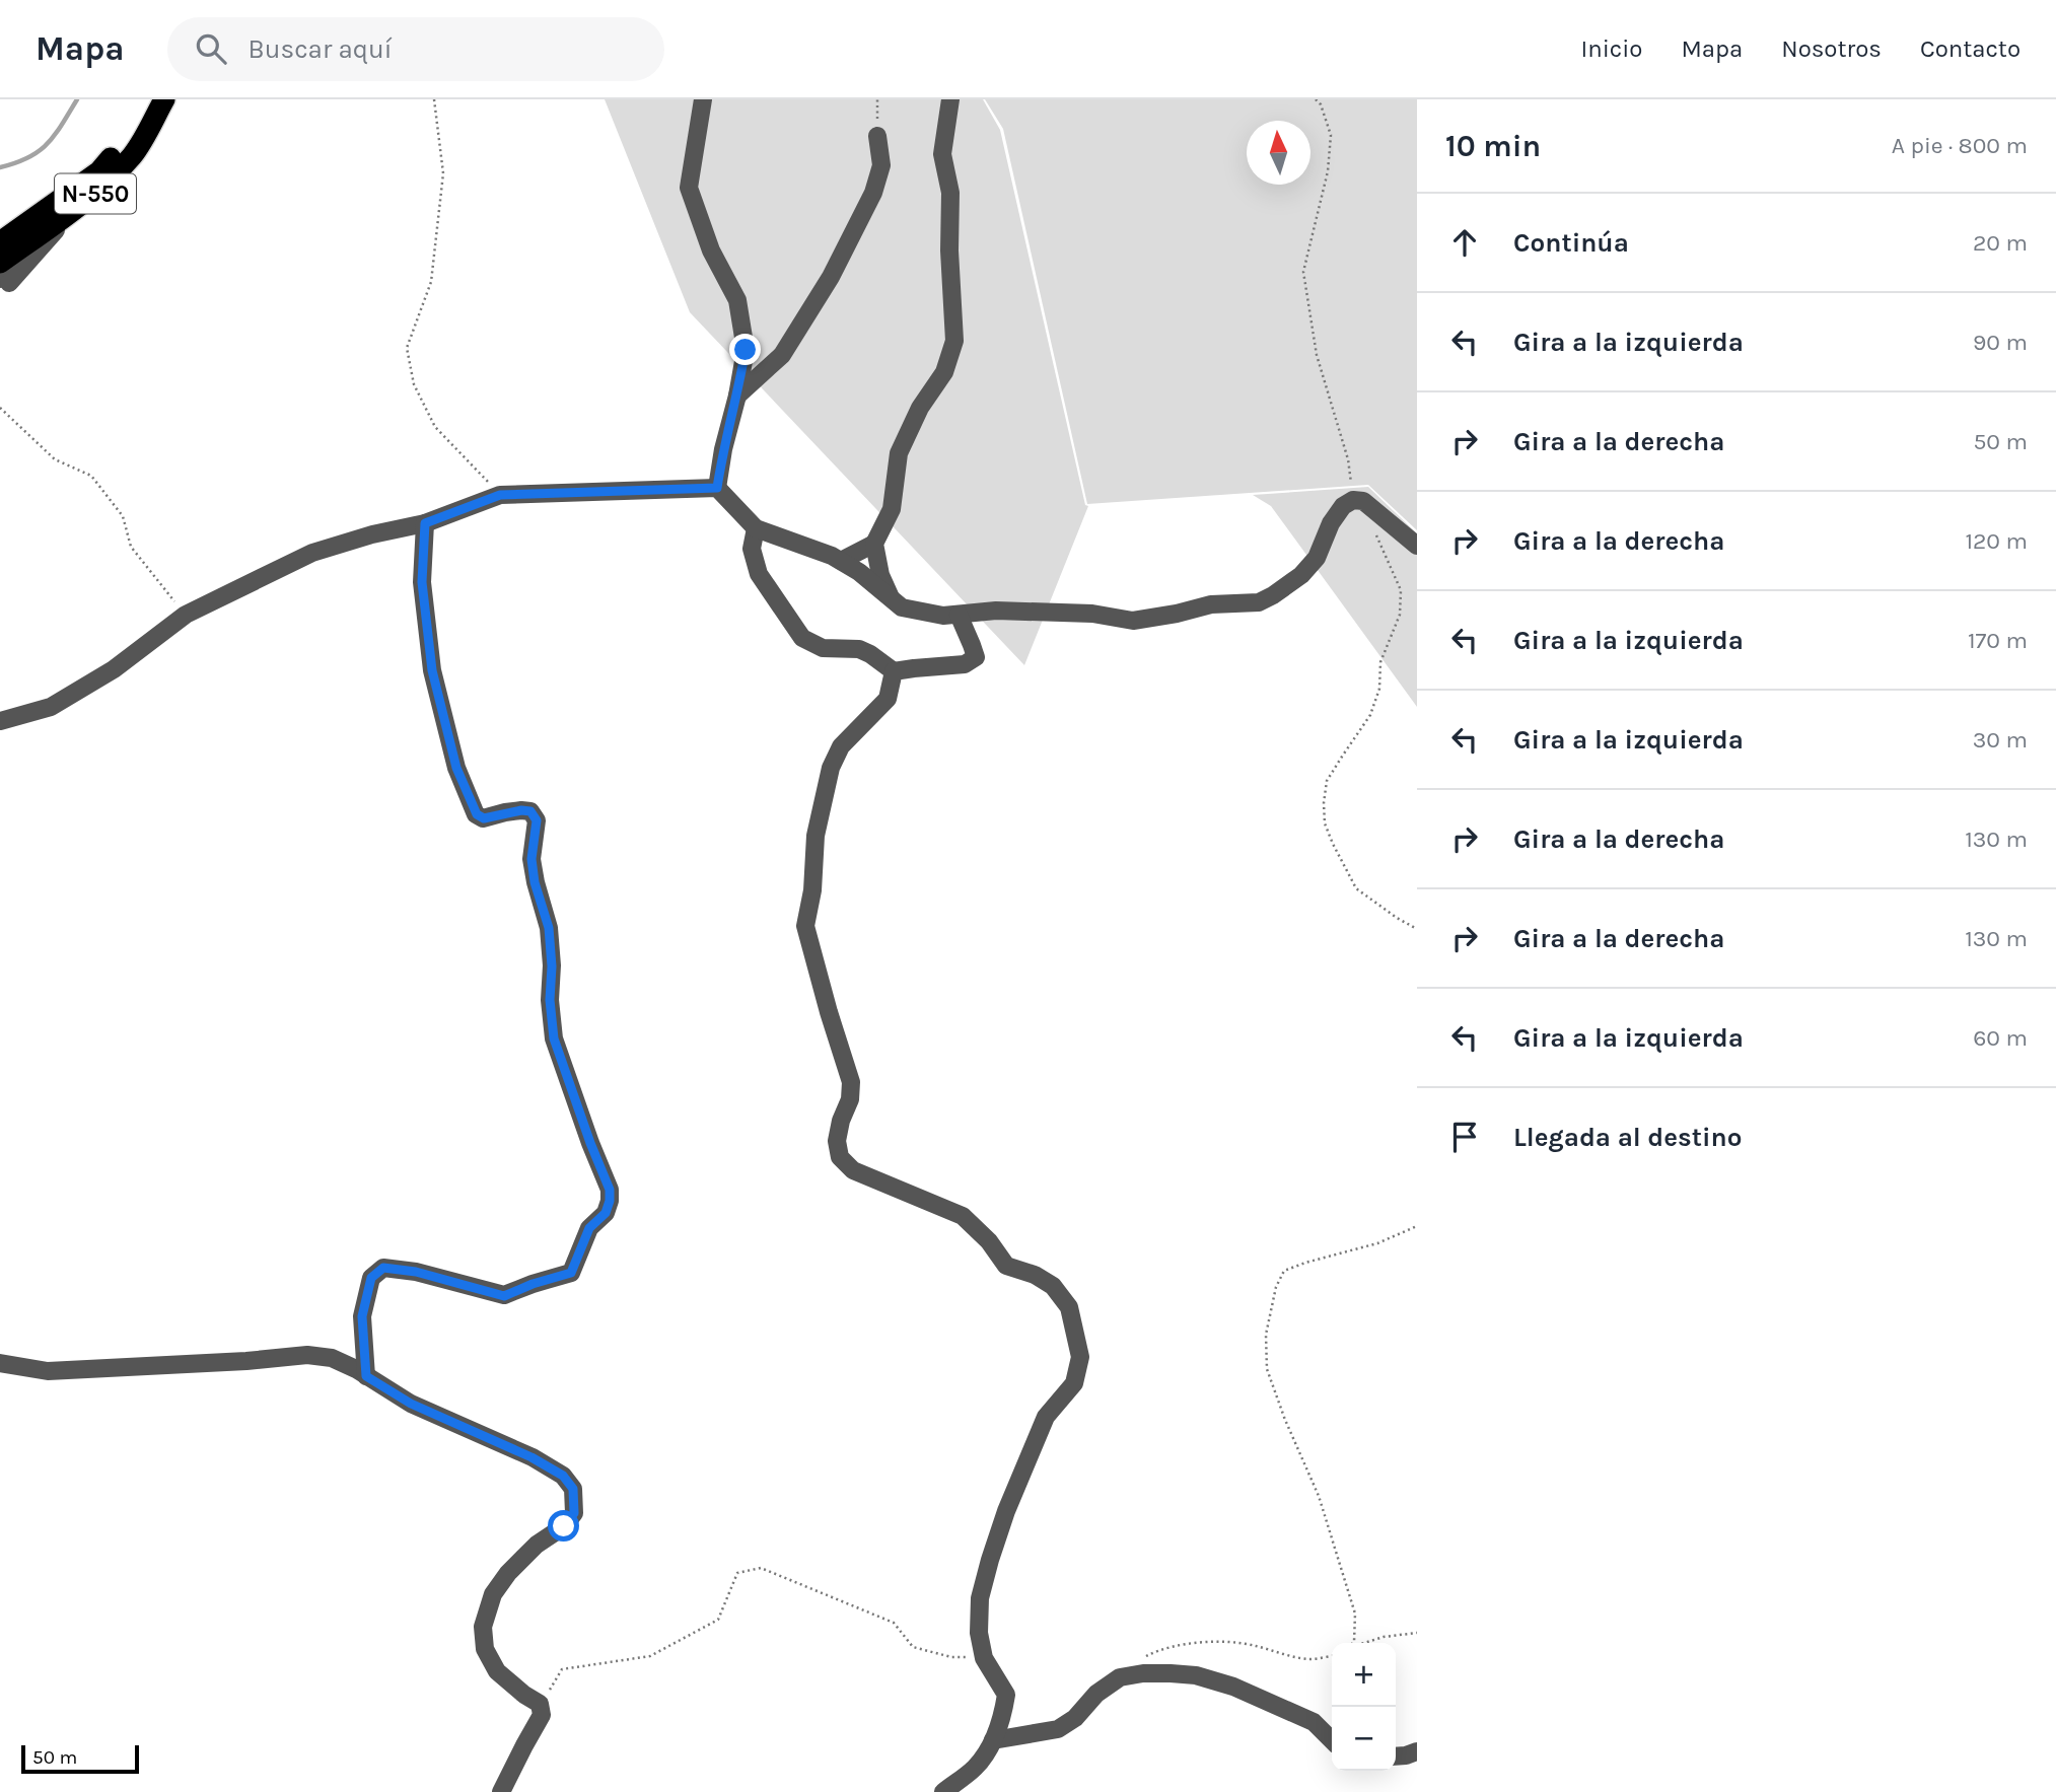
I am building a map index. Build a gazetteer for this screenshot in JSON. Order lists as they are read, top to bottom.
{
  "streets": {
    "highway": ["N-550"]
  },
  "scale_bar": "50 m",
  "north": "top",
  "page": {
    "header": "Mapa",
    "search": "Buscar aquí",
    "nav": [
      "Inicio",
      "Mapa",
      "Nosotros",
      "Contacto"
    ],
    "heading": ["10 min", "A pie · 800 m"],
    "list": [
      ["Continúa", "20 m"],
      ["Gira a la izquierda", "90 m"],
      ["Gira a la derecha", "50 m"],
      ["Gira a la derecha", "120 m"],
      ["Gira a la izquierda", "170 m"],
      ["Gira a la izquierda", "30 m"],
      ["Gira a la derecha", "130 m"],
      ["Gira a la derecha", "130 m"],
      ["Gira a la izquierda", "60 m"],
      "Llegada al destino"
    ],
    "map_buttons": ["+", "−"],
    "scale": "50 m"
  }
}
